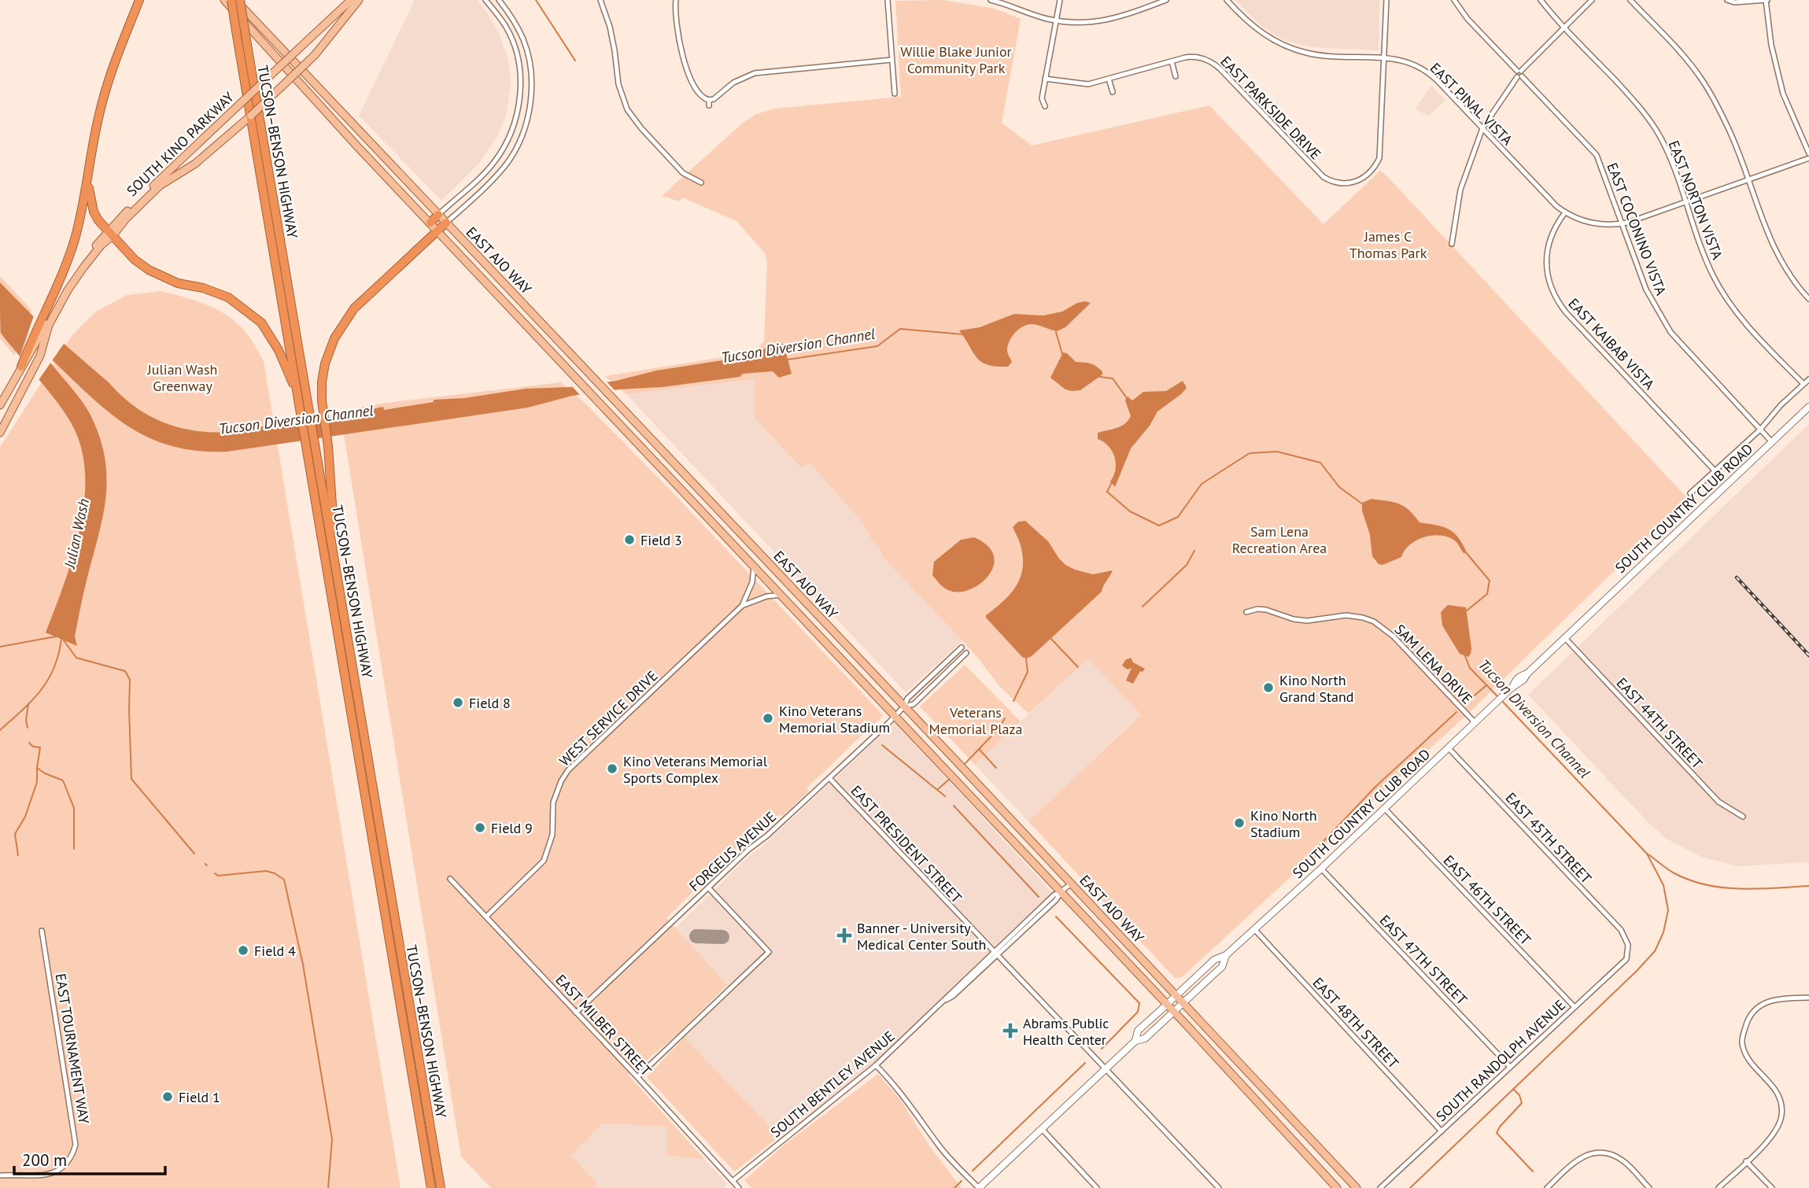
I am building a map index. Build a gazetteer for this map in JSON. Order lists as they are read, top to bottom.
{
  "streets": {
    "highway": ["TUCSON–BENSON HIGHWAY"],
    "main road": ["SOUTH KINO PARKWAY", "EAST AJO WAY"],
    "street": [
      "EAST PINAL VISTA",
      "EAST PARKSIDE DRIVE",
      "EAST NORTON VISTA",
      "EAST COCONINO VISTA",
      "EAST KAIBAB VISTA",
      "SOUTH COUNTRY CLUB ROAD",
      "SAM LENA DRIVE",
      "WEST SERVICE DRIVE",
      "EAST 44TH STREET",
      "EAST 45TH STREET",
      "EAST PRESIDENT STREET",
      "FORGEUS AVENUE",
      "EAST 46TH STREET",
      "EAST 47TH STREET",
      "EAST 48TH STREET",
      "EAST MILBER STREET",
      "EAST TOURNAMENT WAY",
      "SOUTH RANDOLPH AVENUE",
      "SOUTH BENTLEY AVENUE"
    ]
  },
  "crossings": [
    ["EAST PINAL VISTA", "EAST PARKSIDE DRIVE"],
    ["EAST PINAL VISTA", "EAST NORTON VISTA"],
    ["EAST PINAL VISTA", "EAST COCONINO VISTA"],
    ["EAST PINAL VISTA", "EAST KAIBAB VISTA"],
    ["TUCSON–BENSON HIGHWAY", "EAST AJO WAY"],
    ["EAST NORTON VISTA", "SOUTH COUNTRY CLUB ROAD"],
    ["EAST COCONINO VISTA", "SOUTH COUNTRY CLUB ROAD"],
    ["EAST AJO WAY", "SOUTH COUNTRY CLUB ROAD"],
    ["EAST AJO WAY", "WEST SERVICE DRIVE"],
    ["EAST AJO WAY", "FORGEUS AVENUE"],
    ["EAST AJO WAY", "SOUTH BENTLEY AVENUE"],
    ["EAST KAIBAB VISTA", "SOUTH COUNTRY CLUB ROAD"],
    ["SOUTH COUNTRY CLUB ROAD", "SAM LENA DRIVE"],
    ["SOUTH COUNTRY CLUB ROAD", "EAST 44TH STREET"],
    ["SOUTH COUNTRY CLUB ROAD", "EAST 45TH STREET"],
    ["SOUTH COUNTRY CLUB ROAD", "EAST PRESIDENT STREET"],
    ["SOUTH COUNTRY CLUB ROAD", "EAST 46TH STREET"],
    ["SOUTH COUNTRY CLUB ROAD", "EAST 47TH STREET"],
    ["SOUTH COUNTRY CLUB ROAD", "EAST 48TH STREET"],
    ["WEST SERVICE DRIVE", "EAST MILBER STREET"],
    ["EAST 45TH STREET", "SOUTH RANDOLPH AVENUE"],
    ["EAST PRESIDENT STREET", "FORGEUS AVENUE"],
    ["EAST PRESIDENT STREET", "SOUTH BENTLEY AVENUE"],
    ["FORGEUS AVENUE", "EAST MILBER STREET"],
    ["EAST 46TH STREET", "SOUTH RANDOLPH AVENUE"],
    ["EAST 47TH STREET", "SOUTH RANDOLPH AVENUE"],
    ["EAST 48TH STREET", "SOUTH RANDOLPH AVENUE"],
    ["EAST MILBER STREET", "SOUTH BENTLEY AVENUE"]
  ],
  "water": ["Tucson Diversion Channel", "Julian Wash"],
  "parks": [
    "Willie Blake Junior Community Park",
    "James C Thomas Park",
    "Julian Wash Greenway",
    "Sam Lena Recreation Area",
    "Veterans Memorial Plaza"
  ],
  "places": {
    "other": [
      "Field 3",
      "Kino North Grand Stand",
      "Field 8",
      "Kino Veterans Memorial Stadium",
      "Kino Veterans Memorial Sports Complex",
      "Kino North Stadium",
      "Field 9",
      "Field 4",
      "Field 1"
    ],
    "health": ["Banner - University Medical Center South", "Abrams Public Health Center"]
  },
  "scale_bar": "200 m"
}
